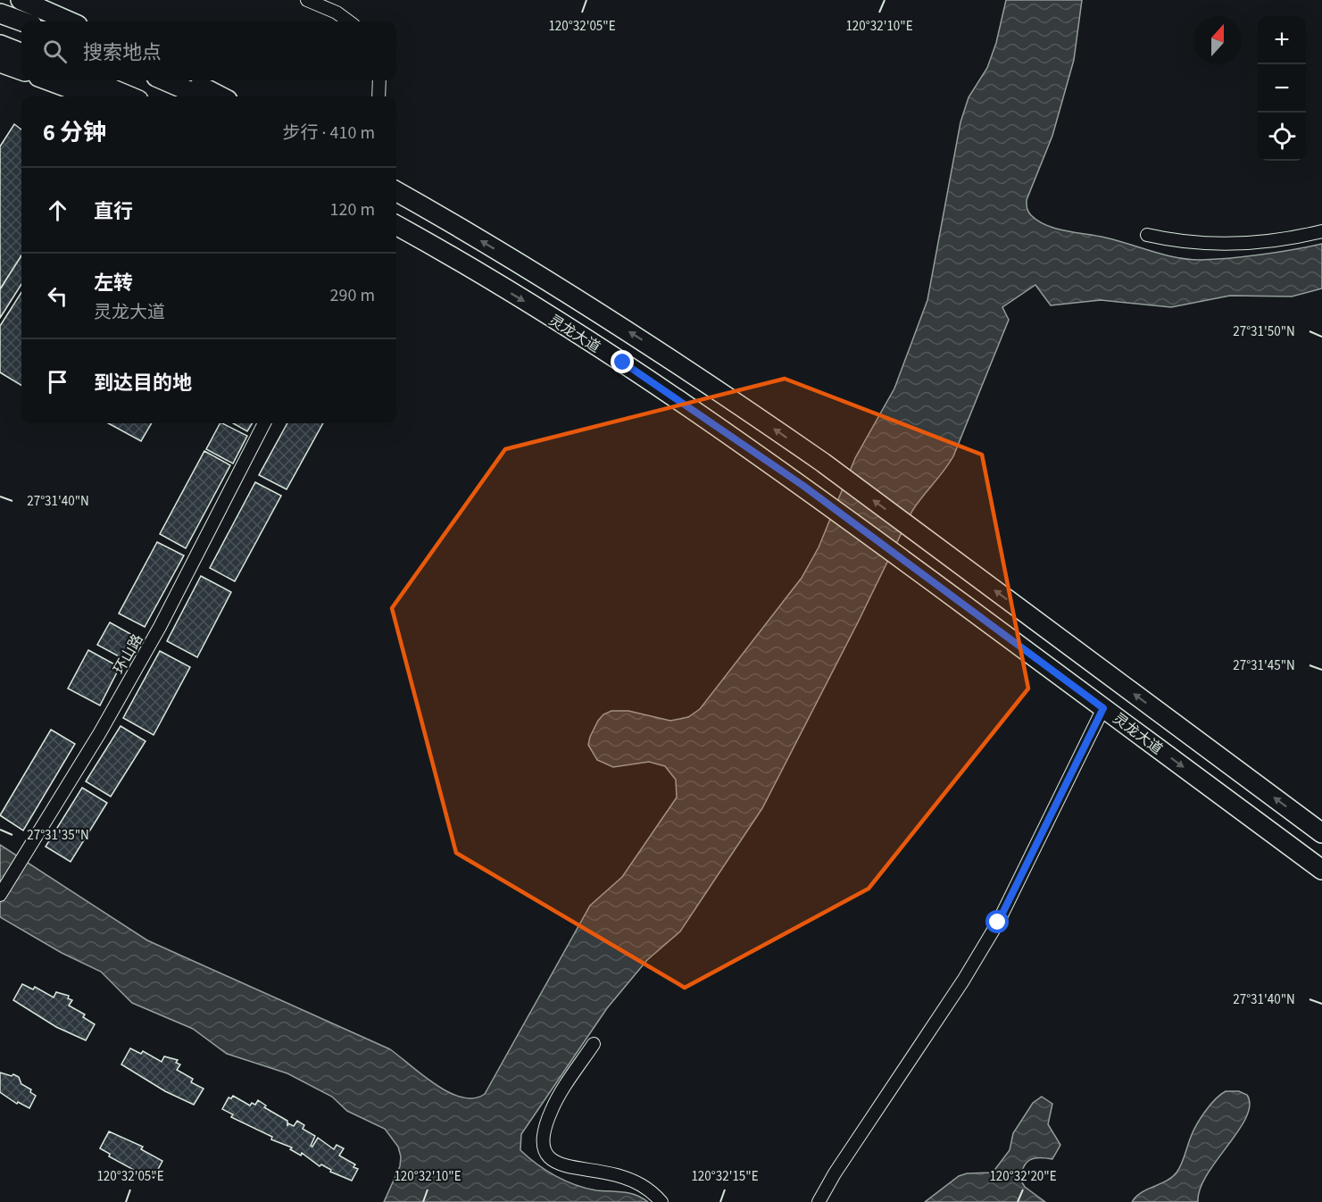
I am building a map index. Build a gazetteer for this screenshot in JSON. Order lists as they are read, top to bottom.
{
  "streets": {
    "main road": ["灵龙大道"],
    "street": ["环山路"]
  },
  "north": "top",
  "page": {
    "map_buttons": ["+", "−"],
    "search": "搜索地点",
    "heading": ["6 分钟", "步行 · 410 m"],
    "list": [
      ["直行", "120 m"],
      ["左转", "灵龙大道", "290 m"],
      "到达目的地"
    ]
  },
  "coordinates": [
    "120°32'05\"E",
    "120°32'10\"E",
    "27°31'50\"N",
    "27°31'40\"N",
    "27°31'45\"N",
    "27°31'35\"N",
    "120°32'15\"E",
    "120°32'20\"E"
  ]
}
